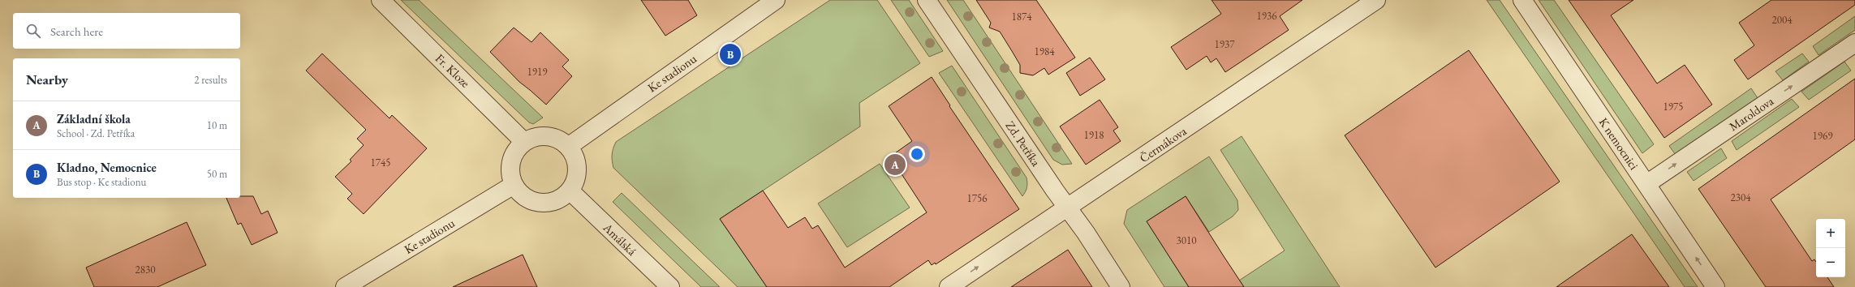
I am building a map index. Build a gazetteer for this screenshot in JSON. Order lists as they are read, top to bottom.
{
  "streets": {
    "street": [
      "Fr. Kloze",
      "Ke stadionu",
      "Maroldova",
      "Zd. Petříka",
      "K nemocnici",
      "Čermákova",
      "Amálská"
    ]
  },
  "crossings": [
    ["Fr. Kloze", "Ke stadionu"],
    ["Fr. Kloze", "Amálská"],
    ["Ke stadionu", "Amálská"],
    ["Maroldova", "K nemocnici"],
    ["Zd. Petříka", "Čermákova"]
  ],
  "one_way": ["Maroldova", "K nemocnici"],
  "house_numbers": [
    "1936",
    "1874",
    "2004",
    "1937",
    "1984",
    "1919",
    "1975",
    "1918",
    "1969",
    "1745",
    "2304",
    "1756",
    "3010",
    "2830"
  ],
  "page": {
    "search": "Search here",
    "pins": ["B", "A"],
    "heading": ["Nearby", "2 results"],
    "list": [
      {
        "mark": "A",
        "name": "Základní škola",
        "note": "School · Zd. Petříka",
        "value": "10 m"
      },
      {
        "mark": "B",
        "name": "Kladno, Nemocnice",
        "note": "Bus stop · Ke stadionu",
        "value": "50 m"
      }
    ],
    "map_buttons": ["+", "−"]
  }
}
